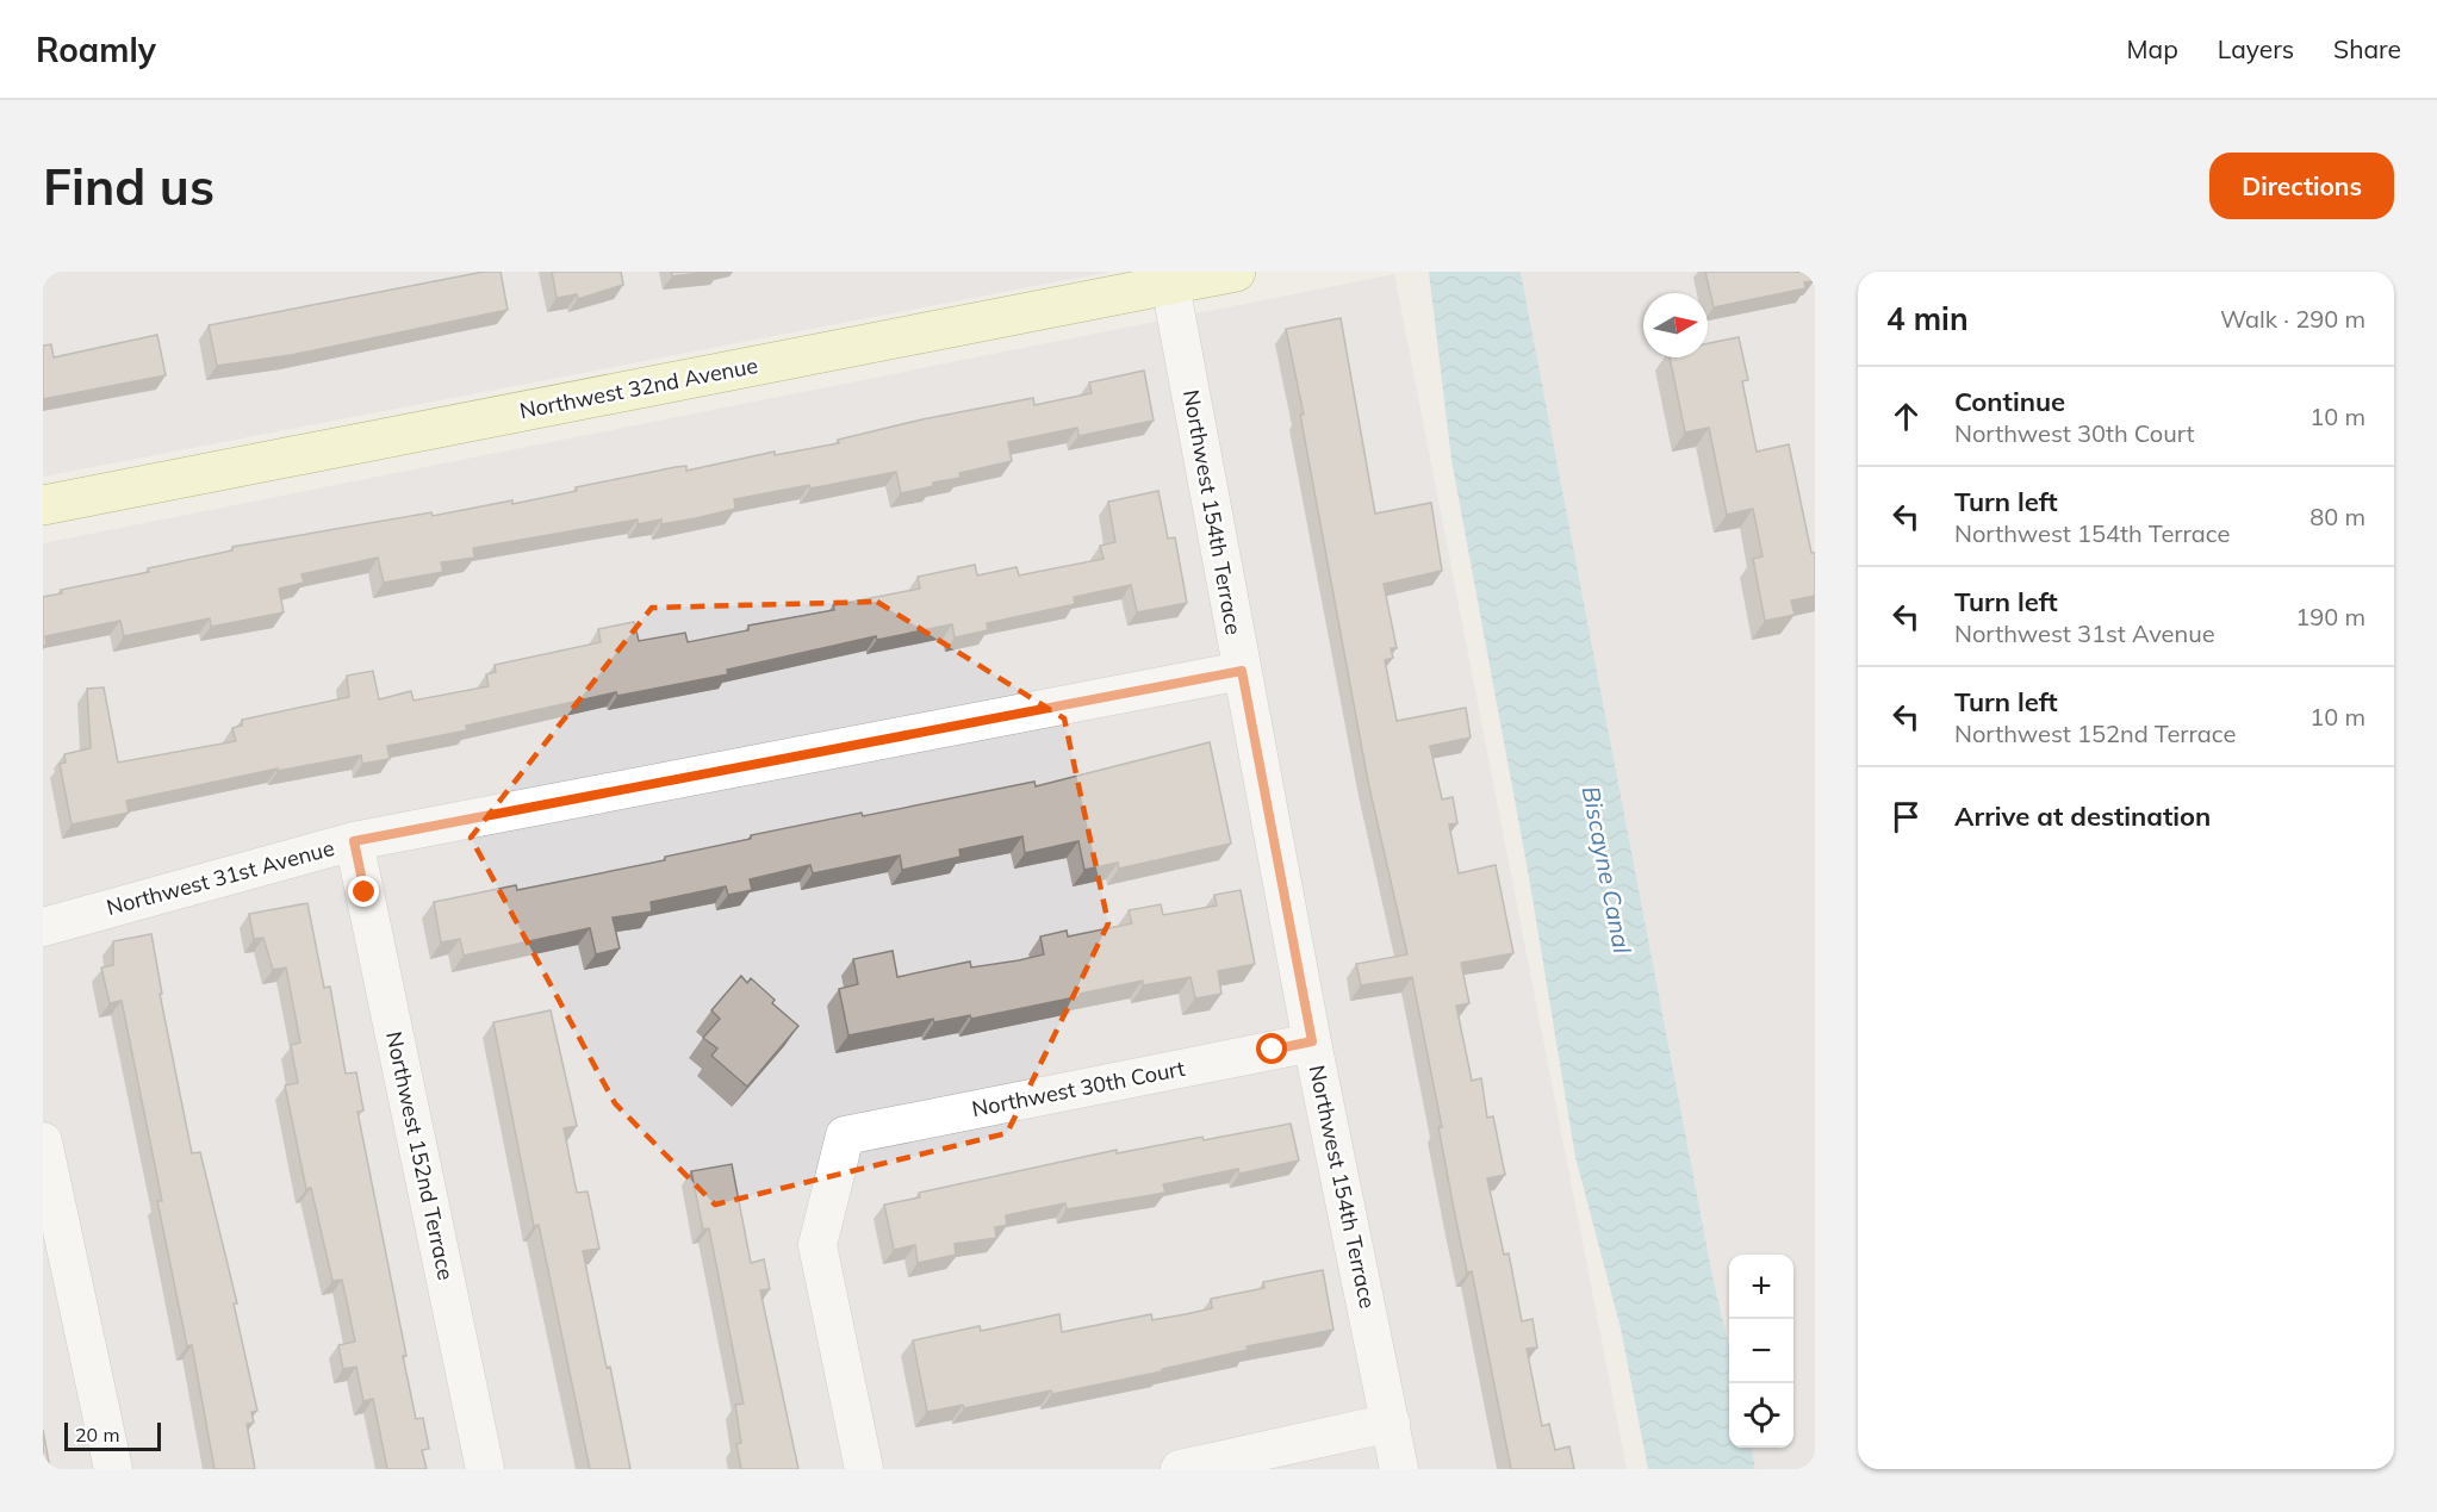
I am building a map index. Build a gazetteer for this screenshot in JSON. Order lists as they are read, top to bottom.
{
  "streets": {
    "street": [
      "Northwest 32nd Avenue",
      "Northwest 154th Terrace",
      "Northwest 31st Avenue",
      "Northwest 30th Court",
      "Northwest 152nd Terrace"
    ]
  },
  "crossings": [
    ["Northwest 32nd Avenue", "Northwest 154th Terrace"],
    ["Northwest 154th Terrace", "Northwest 31st Avenue"],
    ["Northwest 154th Terrace", "Northwest 30th Court"],
    ["Northwest 31st Avenue", "Northwest 152nd Terrace"]
  ],
  "water": ["Biscayne Canal"],
  "scale_bar": "20 m",
  "north": "right",
  "page": {
    "header": "Roamly",
    "nav": ["Map", "Layers", "Share"],
    "buttons": "Directions",
    "title": "Find us",
    "heading": ["4 min", "Walk · 290 m"],
    "list": [
      ["Continue", "Northwest 30th Court", "10 m"],
      ["Turn left", "Northwest 154th Terrace", "80 m"],
      ["Turn left", "Northwest 31st Avenue", "190 m"],
      ["Turn left", "Northwest 152nd Terrace", "10 m"],
      "Arrive at destination"
    ],
    "map_buttons": ["+", "−"],
    "scale": "20 m"
  }
}
